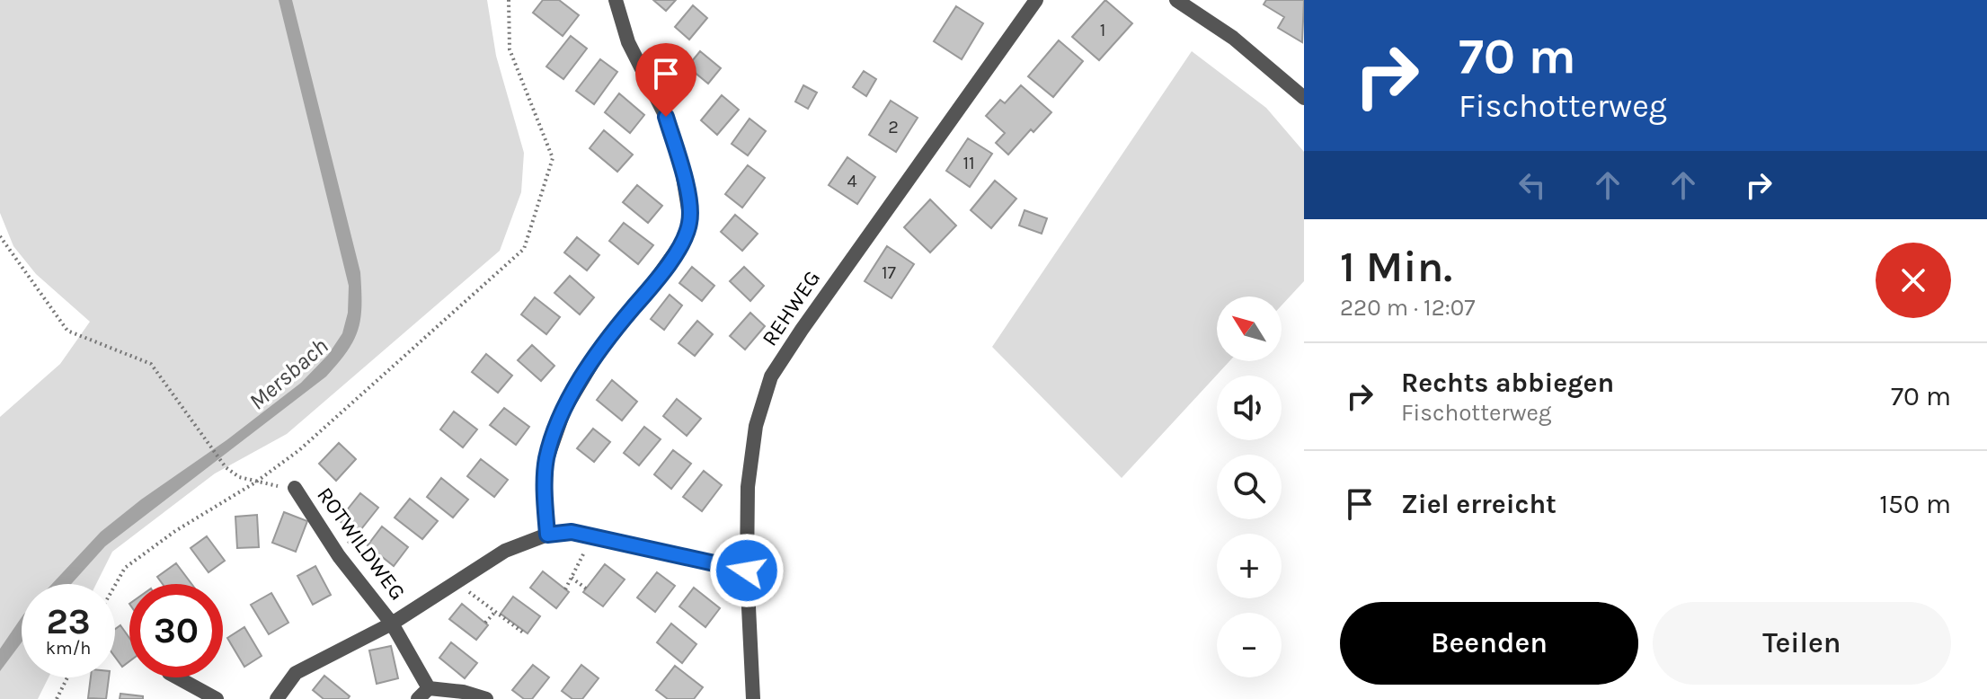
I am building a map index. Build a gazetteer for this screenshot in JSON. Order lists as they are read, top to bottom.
{
  "streets": {
    "street": ["REHWEG", "ROTWILDWEG"]
  },
  "water": ["Mersbach"],
  "house_numbers": [
    "1",
    "2",
    "11",
    "4",
    "17"
  ],
  "north": "top left",
  "page": {
    "turn": ["70 m", "Fischotterweg"],
    "heading": ["1 Min.", "220 m · 12:07"],
    "map_buttons": ["+", "−"],
    "list": [
      {
        "name": "Rechts abbiegen",
        "note": "Fischotterweg",
        "value": "70 m"
      },
      {
        "name": "Ziel erreicht",
        "value": "150 m"
      }
    ],
    "speed": "23 km/h",
    "limit": "30",
    "buttons": ["Beenden", "Teilen"]
  }
}
